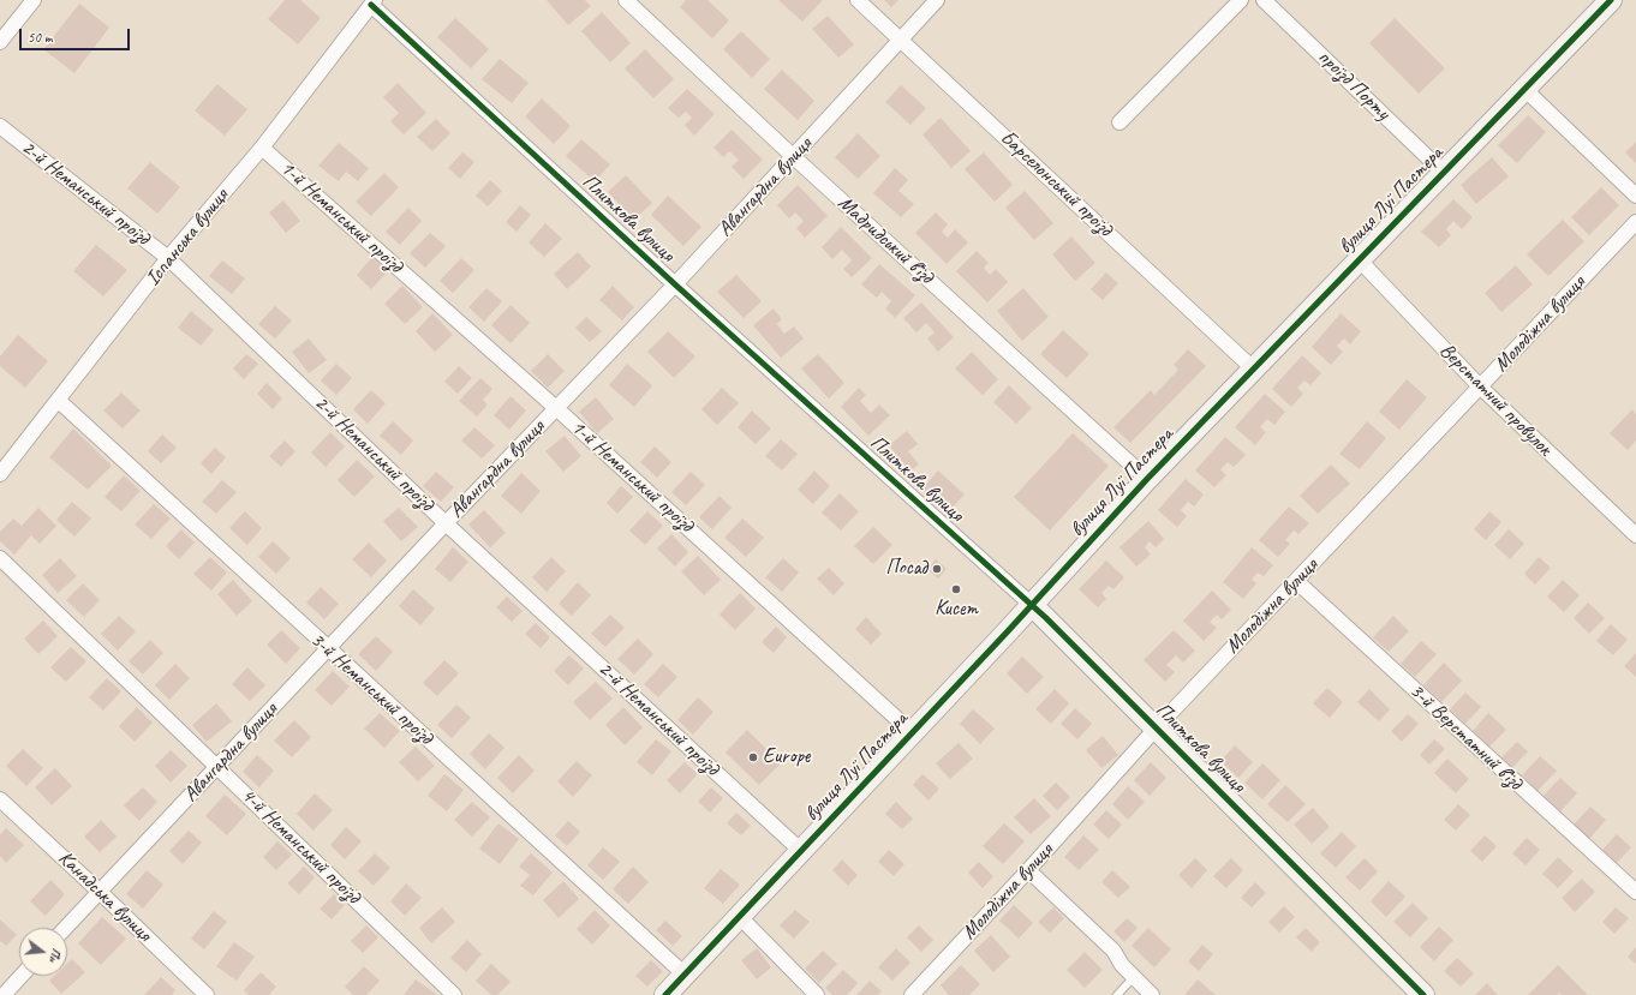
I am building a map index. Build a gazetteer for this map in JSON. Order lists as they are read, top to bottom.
{
  "streets": {
    "street": [
      "проїзд Порту",
      "Барселонський проїзд",
      "Авангардна вулиця",
      "2-й Неманський проїзд",
      "вулиця Луї Пастера",
      "1-й Неманський проїзд",
      "Плиткова вулиця",
      "Іспанська вулиця",
      "Мадридський в'їзд",
      "Молодіжна вулиця",
      "Верстатний провулок",
      "3-й Неманський проїзд",
      "3-й Верстатний в’їзд",
      "4-й Неманський проїзд",
      "Канадська вулиця"
    ]
  },
  "crossings": [
    ["проїзд Порту", "вулиця Луї Пастера"],
    ["Барселонський проїзд", "Авангардна вулиця"],
    ["Барселонський проїзд", "вулиця Луї Пастера"],
    ["Авангардна вулиця", "2-й Неманський проїзд"],
    ["Авангардна вулиця", "1-й Неманський проїзд"],
    ["Авангардна вулиця", "Плиткова вулиця"],
    ["Авангардна вулиця", "Мадридський в'їзд"],
    ["Авангардна вулиця", "3-й Неманський проїзд"],
    ["Авангардна вулиця", "4-й Неманський проїзд"],
    ["Авангардна вулиця", "Канадська вулиця"],
    ["2-й Неманський проїзд", "вулиця Луї Пастера"],
    ["2-й Неманський проїзд", "Іспанська вулиця"],
    ["вулиця Луї Пастера", "1-й Неманський проїзд"],
    ["вулиця Луї Пастера", "Плиткова вулиця"],
    ["вулиця Луї Пастера", "Мадридський в'їзд"],
    ["вулиця Луї Пастера", "Верстатний провулок"],
    ["вулиця Луї Пастера", "3-й Неманський проїзд"],
    ["1-й Неманський проїзд", "Іспанська вулиця"],
    ["Плиткова вулиця", "Іспанська вулиця"],
    ["Плиткова вулиця", "Молодіжна вулиця"],
    ["Іспанська вулиця", "3-й Неманський проїзд"],
    ["Молодіжна вулиця", "Верстатний провулок"],
    ["Молодіжна вулиця", "3-й Верстатний в’їзд"]
  ],
  "places": ["Посад", "Кисет", "Europe"],
  "scale_bar": "50 m",
  "north": "right"
}
